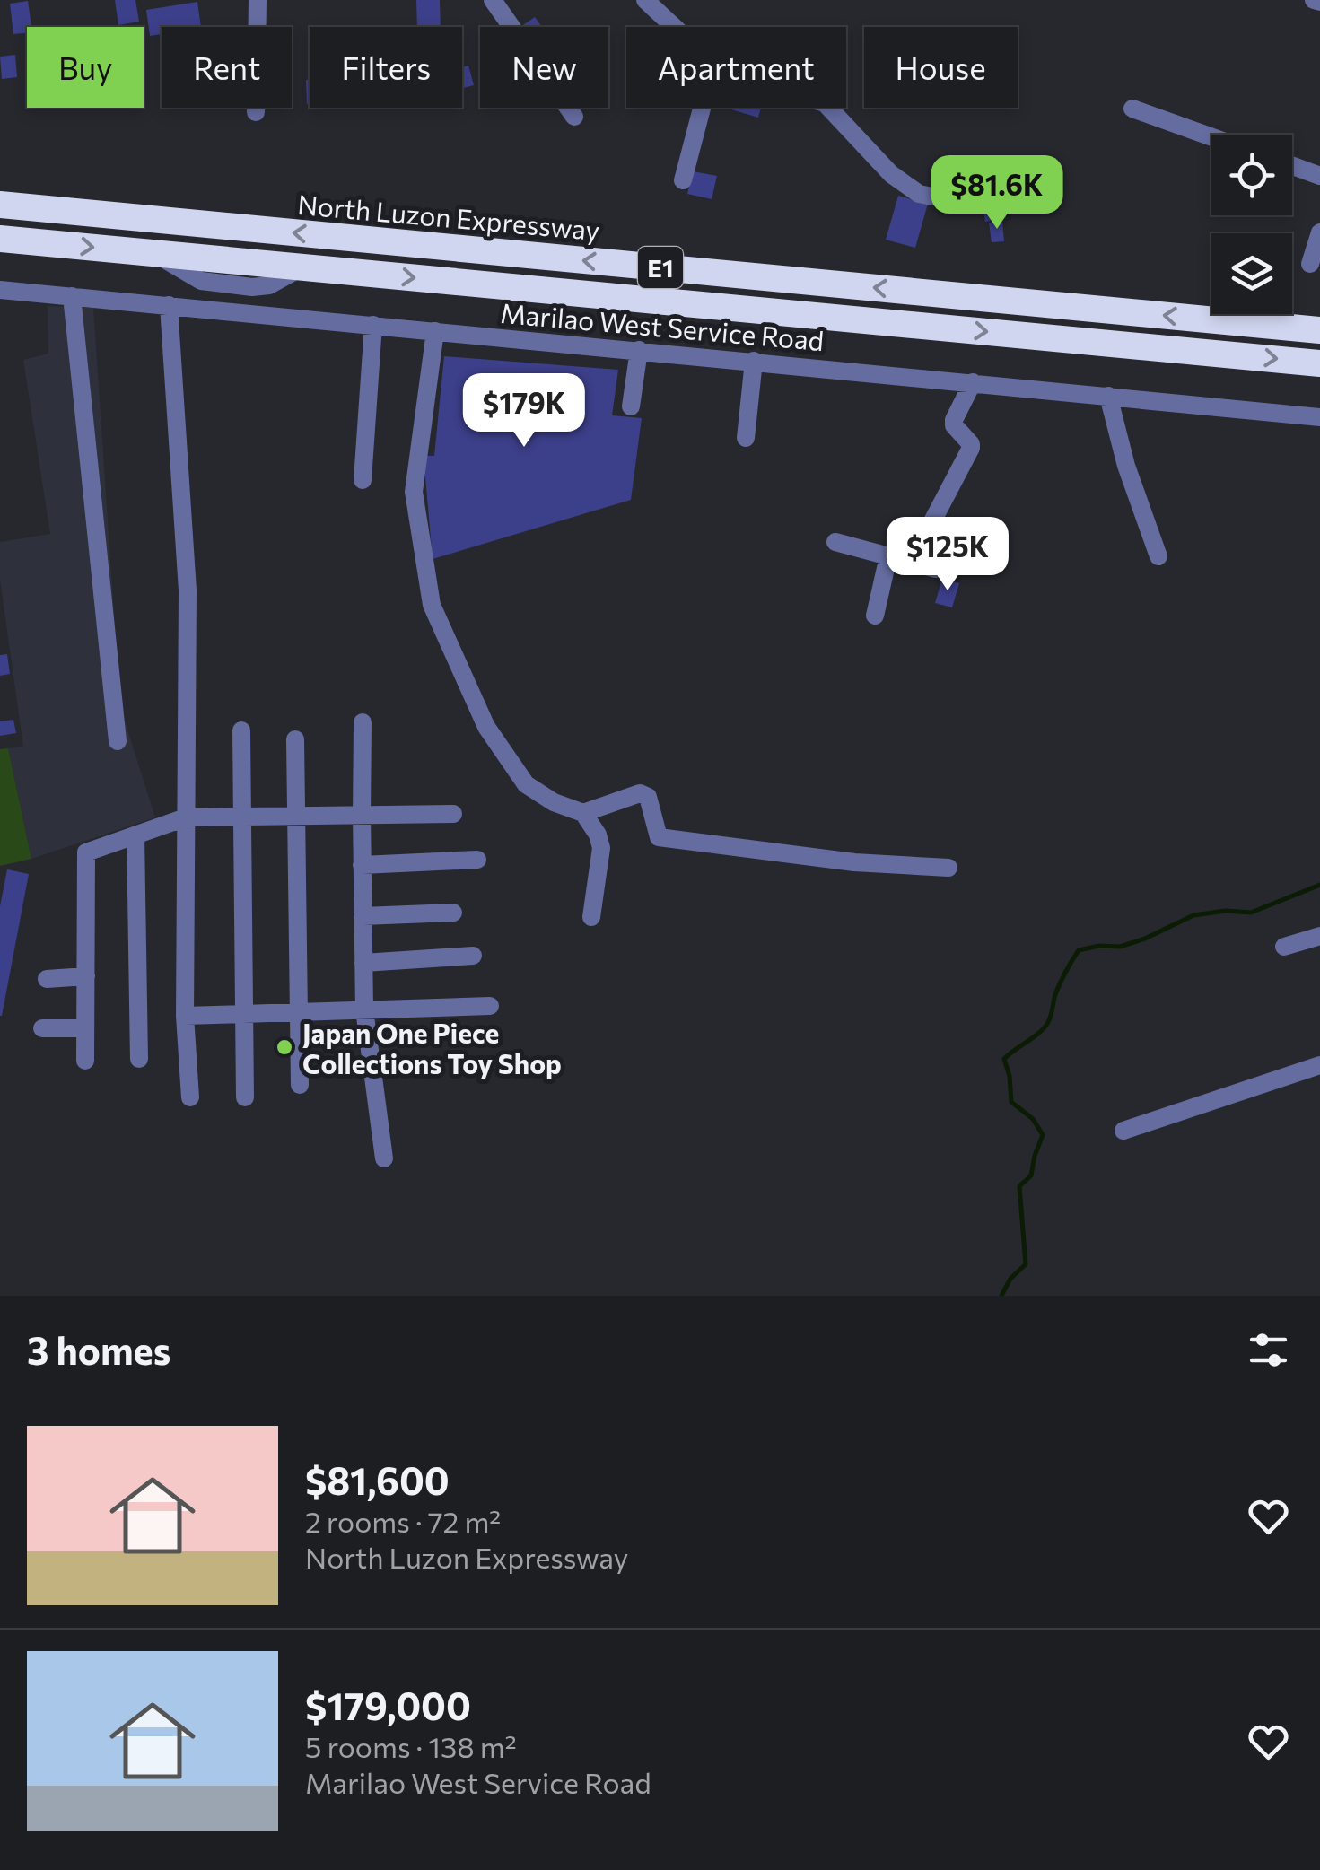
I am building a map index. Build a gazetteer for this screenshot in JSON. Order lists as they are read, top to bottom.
{
  "streets": {
    "highway": ["North Luzon Expressway", "E1"],
    "street": ["Marilao West Service Road"]
  },
  "places": ["Japan One Piece Collections Toy Shop"],
  "page": {
    "chip": [
      "Buy",
      "Rent",
      "Filters",
      "New",
      "Apartment",
      "House"
    ],
    "price": ["$81.6K", "$179K", "$125K"],
    "heading": "3 homes",
    "list": [
      {
        "name": "$81,600",
        "note": "2 rooms · 72 m² · North Luzon Expressway"
      },
      {
        "name": "$179,000",
        "note": "5 rooms · 138 m² · Marilao West Service Road"
      }
    ]
  }
}
